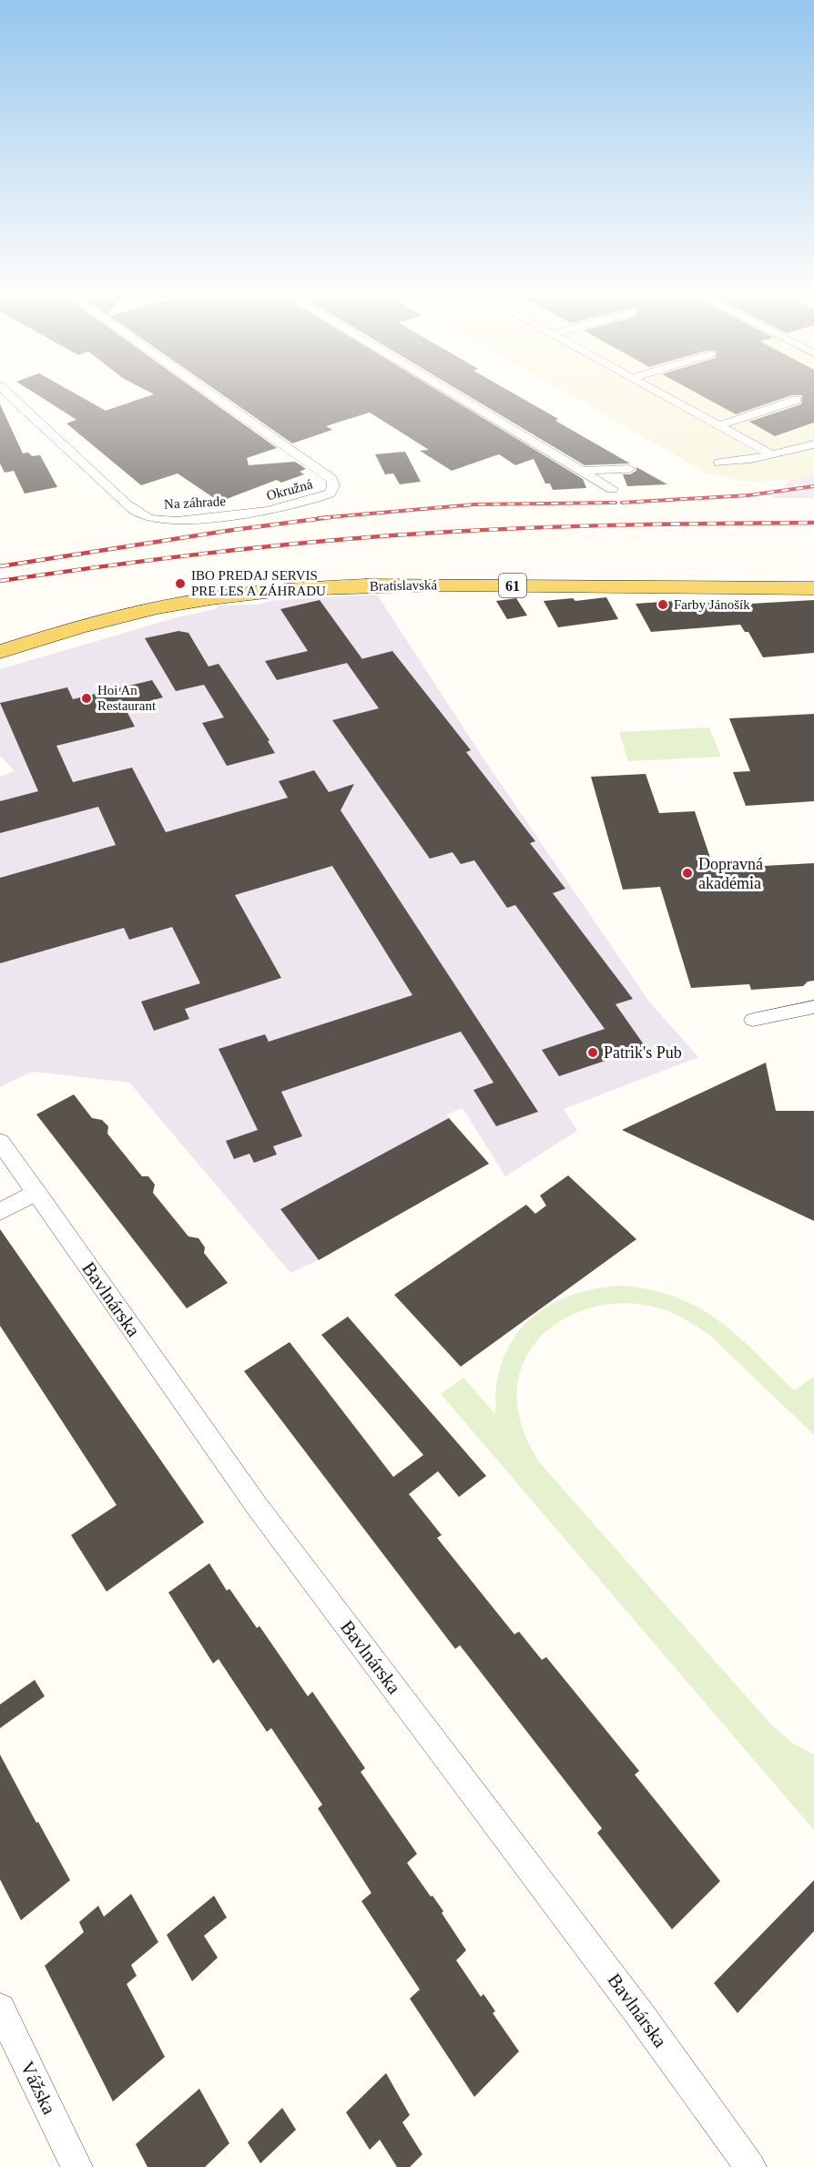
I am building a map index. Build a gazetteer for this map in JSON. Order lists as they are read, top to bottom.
{
  "streets": {
    "main road": ["Bratislavská", "61"],
    "street": [
      "Okružná",
      "Na záhrade",
      "Bavlnárska",
      "Vážska"
    ]
  },
  "crossings": [
    ["Okružná", "Na záhrade"]
  ],
  "places": [
    "IBO PREDAJ SERVIS PRE LES A ZÁHRADU",
    "Farby Jánošík",
    "Hoi An Restaurant",
    "Dopravná akadémia",
    "Patrik's Pub"
  ]
}
